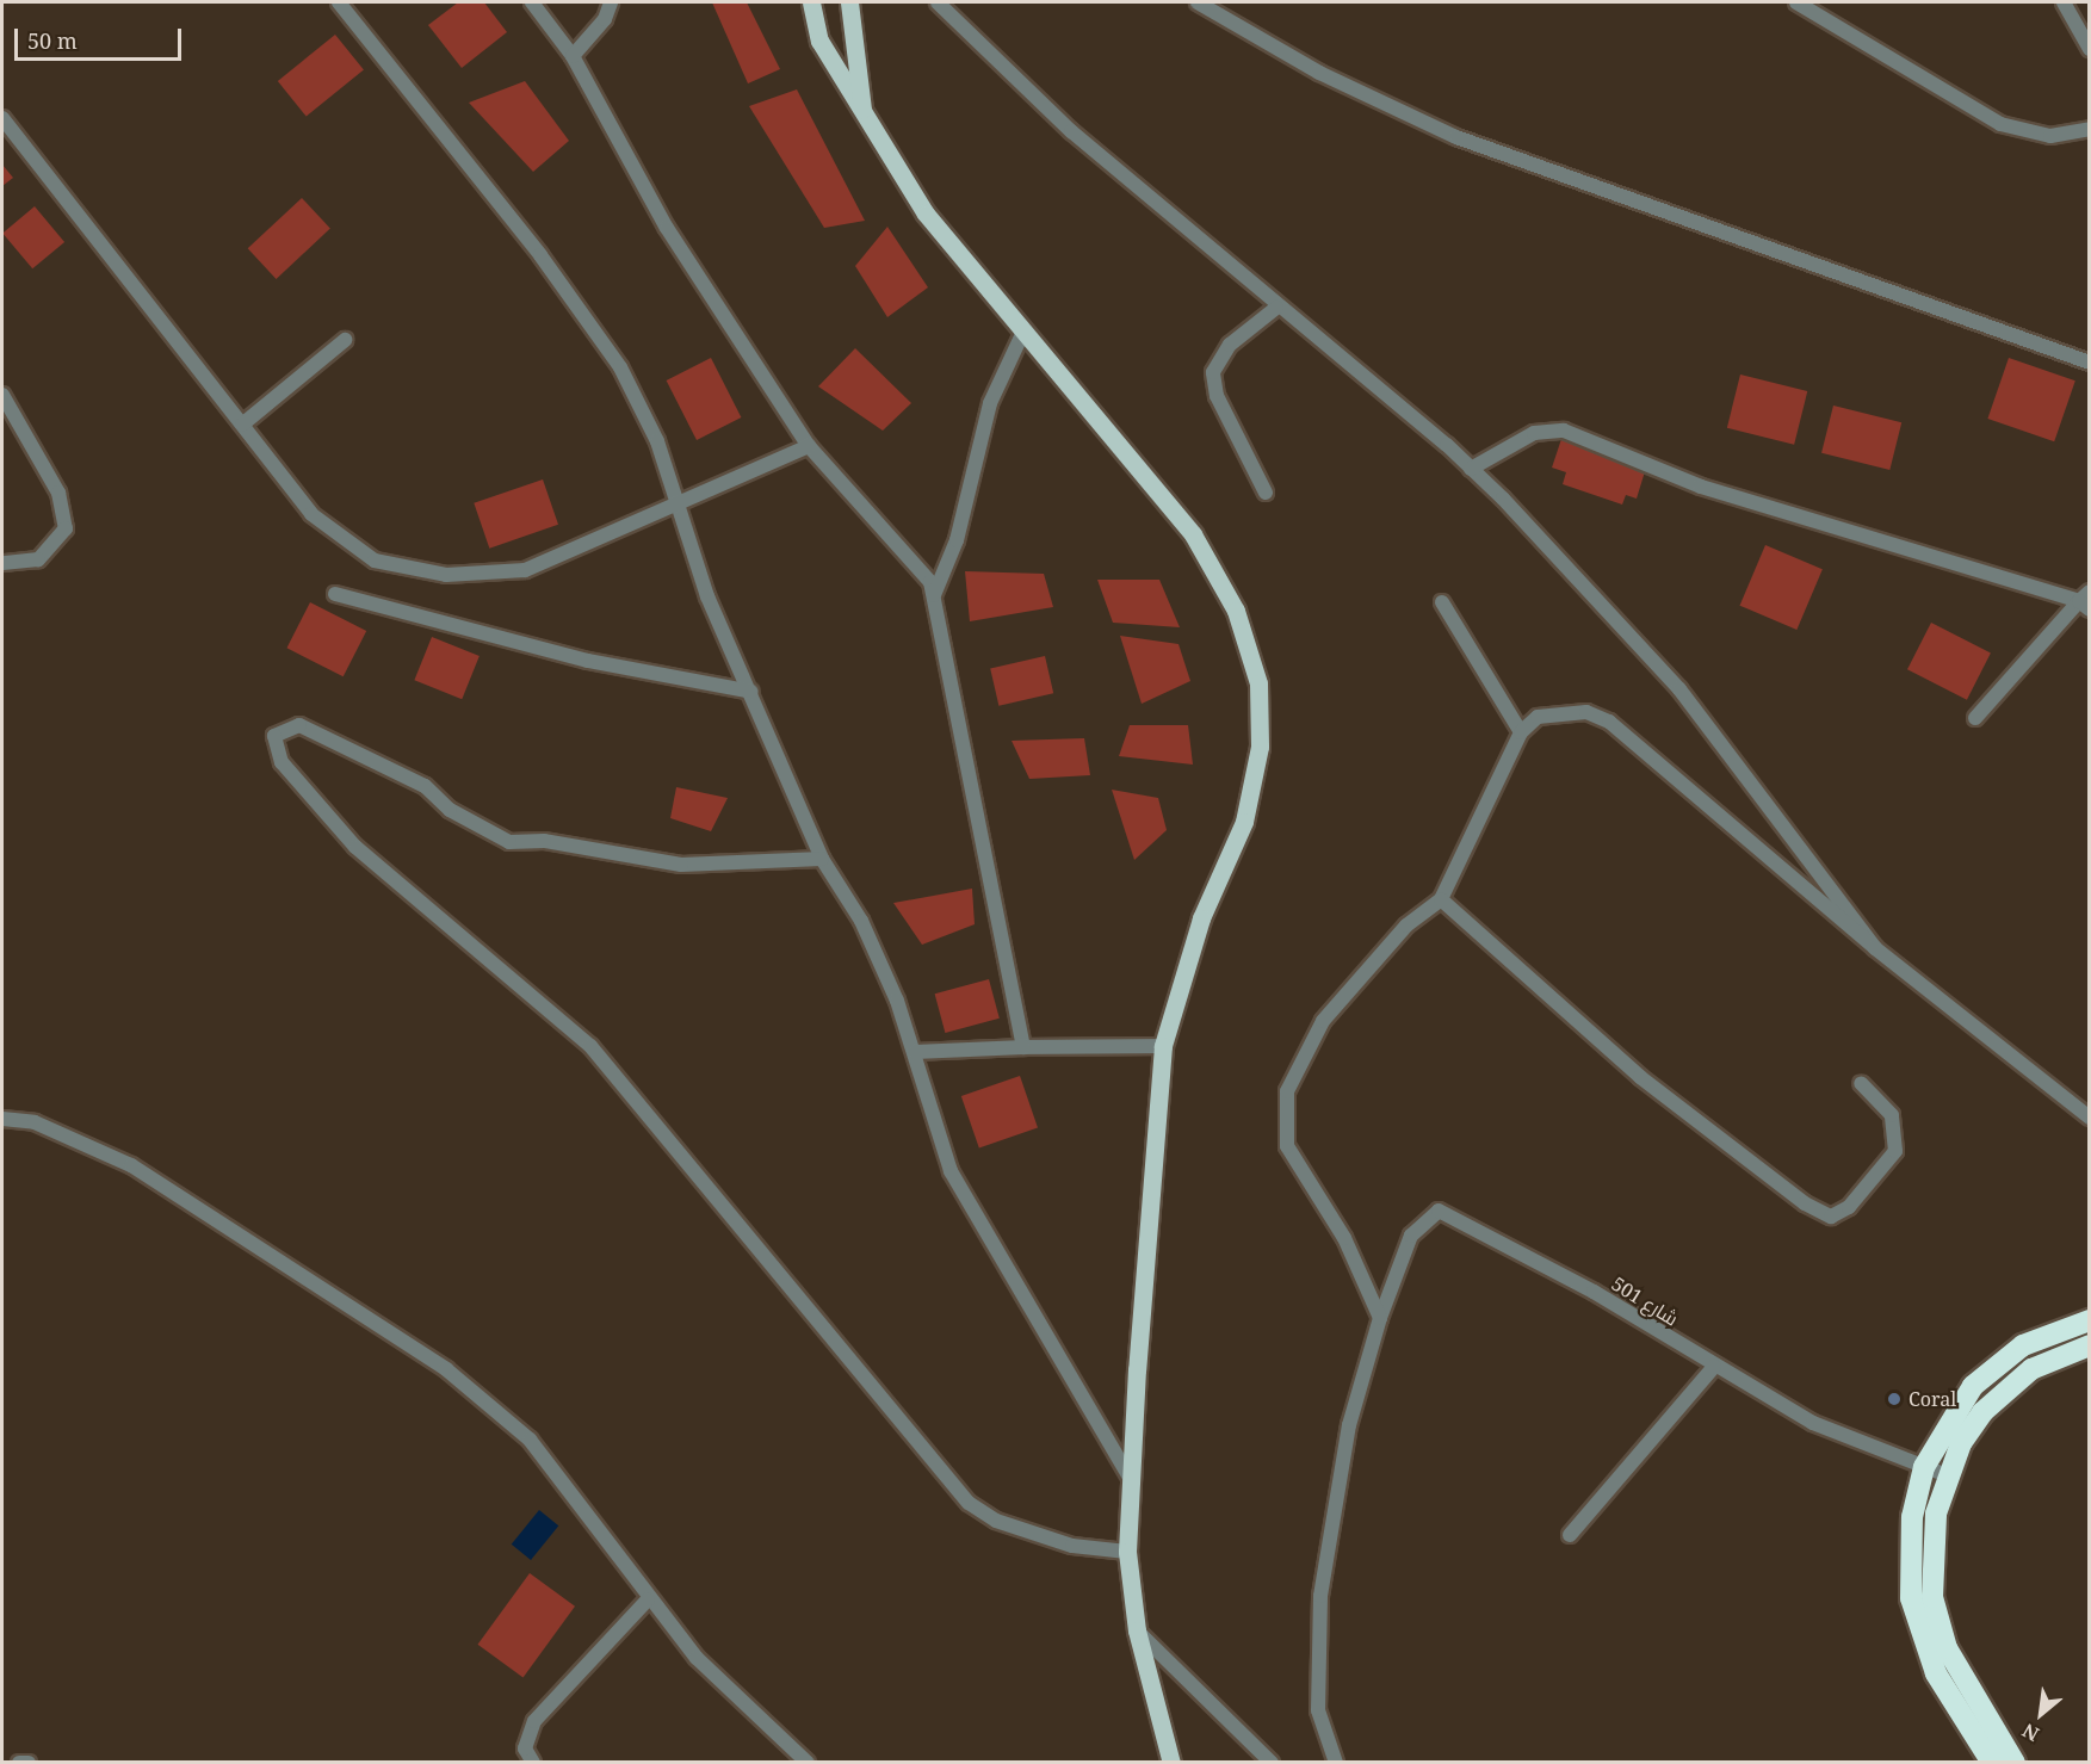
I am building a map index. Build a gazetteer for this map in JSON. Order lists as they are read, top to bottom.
{
  "streets": {
    "street": ["شارع 501"]
  },
  "places": ["Coral"],
  "scale_bar": "50 m",
  "north": "bottom left"
}
